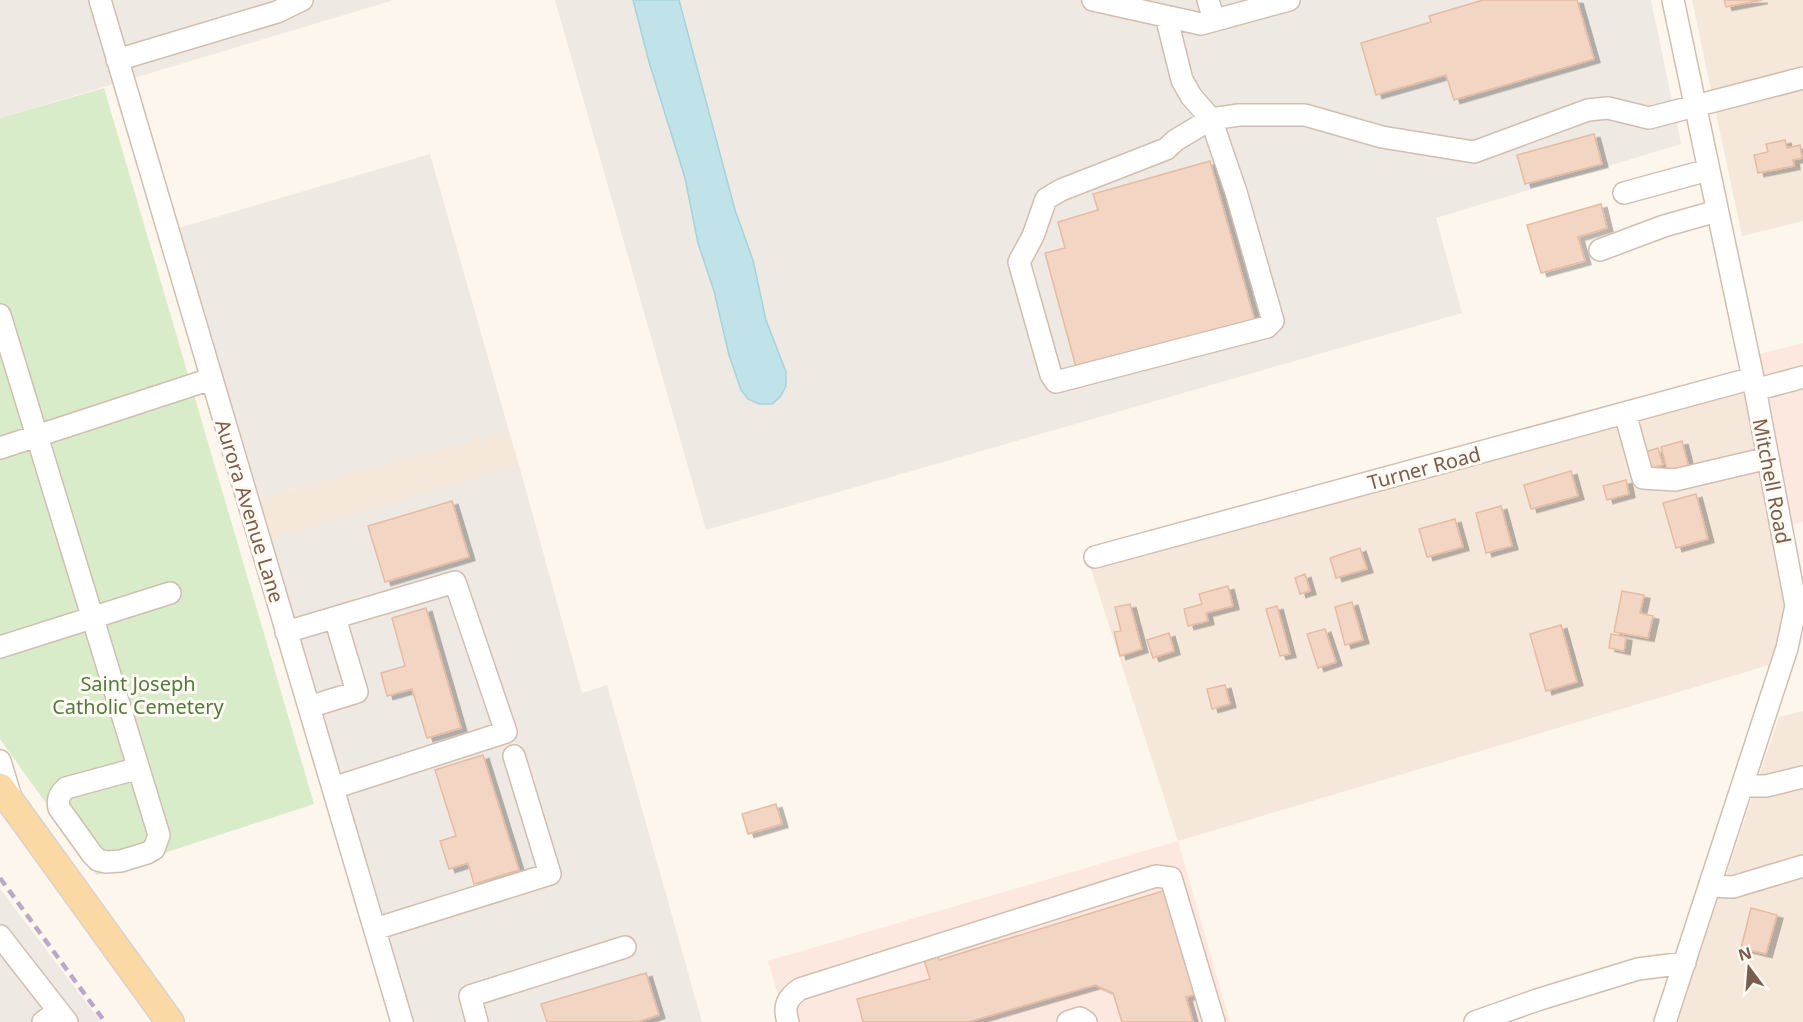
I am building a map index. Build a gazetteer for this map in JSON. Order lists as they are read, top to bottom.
{
  "streets": {
    "street": ["Turner Road", "Mitchell Road", "Aurora Avenue Lane"]
  },
  "crossings": [
    ["Turner Road", "Mitchell Road"]
  ],
  "parks": ["Saint Joseph Catholic Cemetery"],
  "north": "top"
}
